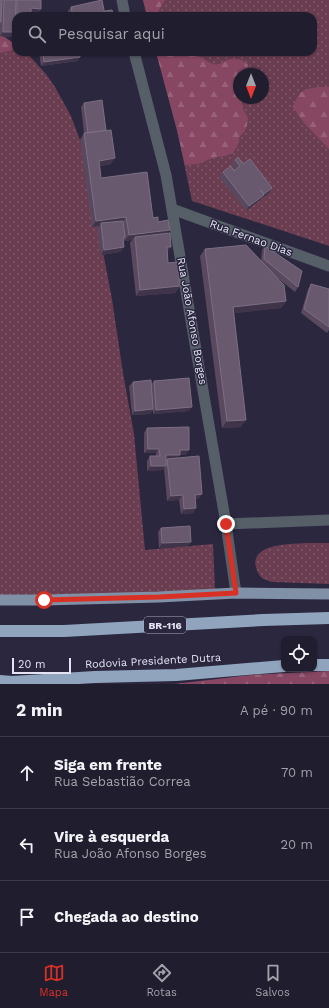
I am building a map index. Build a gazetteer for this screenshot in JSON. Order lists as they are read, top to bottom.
{
  "streets": {
    "highway": ["BR-116", "Rodovia Presidente Dutra"],
    "street": ["Rua Fernao Dias", "Rua João Afonso Borges"]
  },
  "crossings": [
    ["Rua Fernao Dias", "Rua João Afonso Borges"]
  ],
  "scale_bar": "20 m",
  "north": "bottom",
  "page": {
    "search": "Pesquisar aqui",
    "scale": "20 m",
    "heading": ["2 min", "A pé · 90 m"],
    "list": [
      ["Siga em frente", "Rua Sebastião Correa", "70 m"],
      ["Vire à esquerda", "Rua João Afonso Borges", "20 m"],
      "Chegada ao destino"
    ],
    "nav": ["Mapa", "Rotas", "Salvos"]
  }
}
